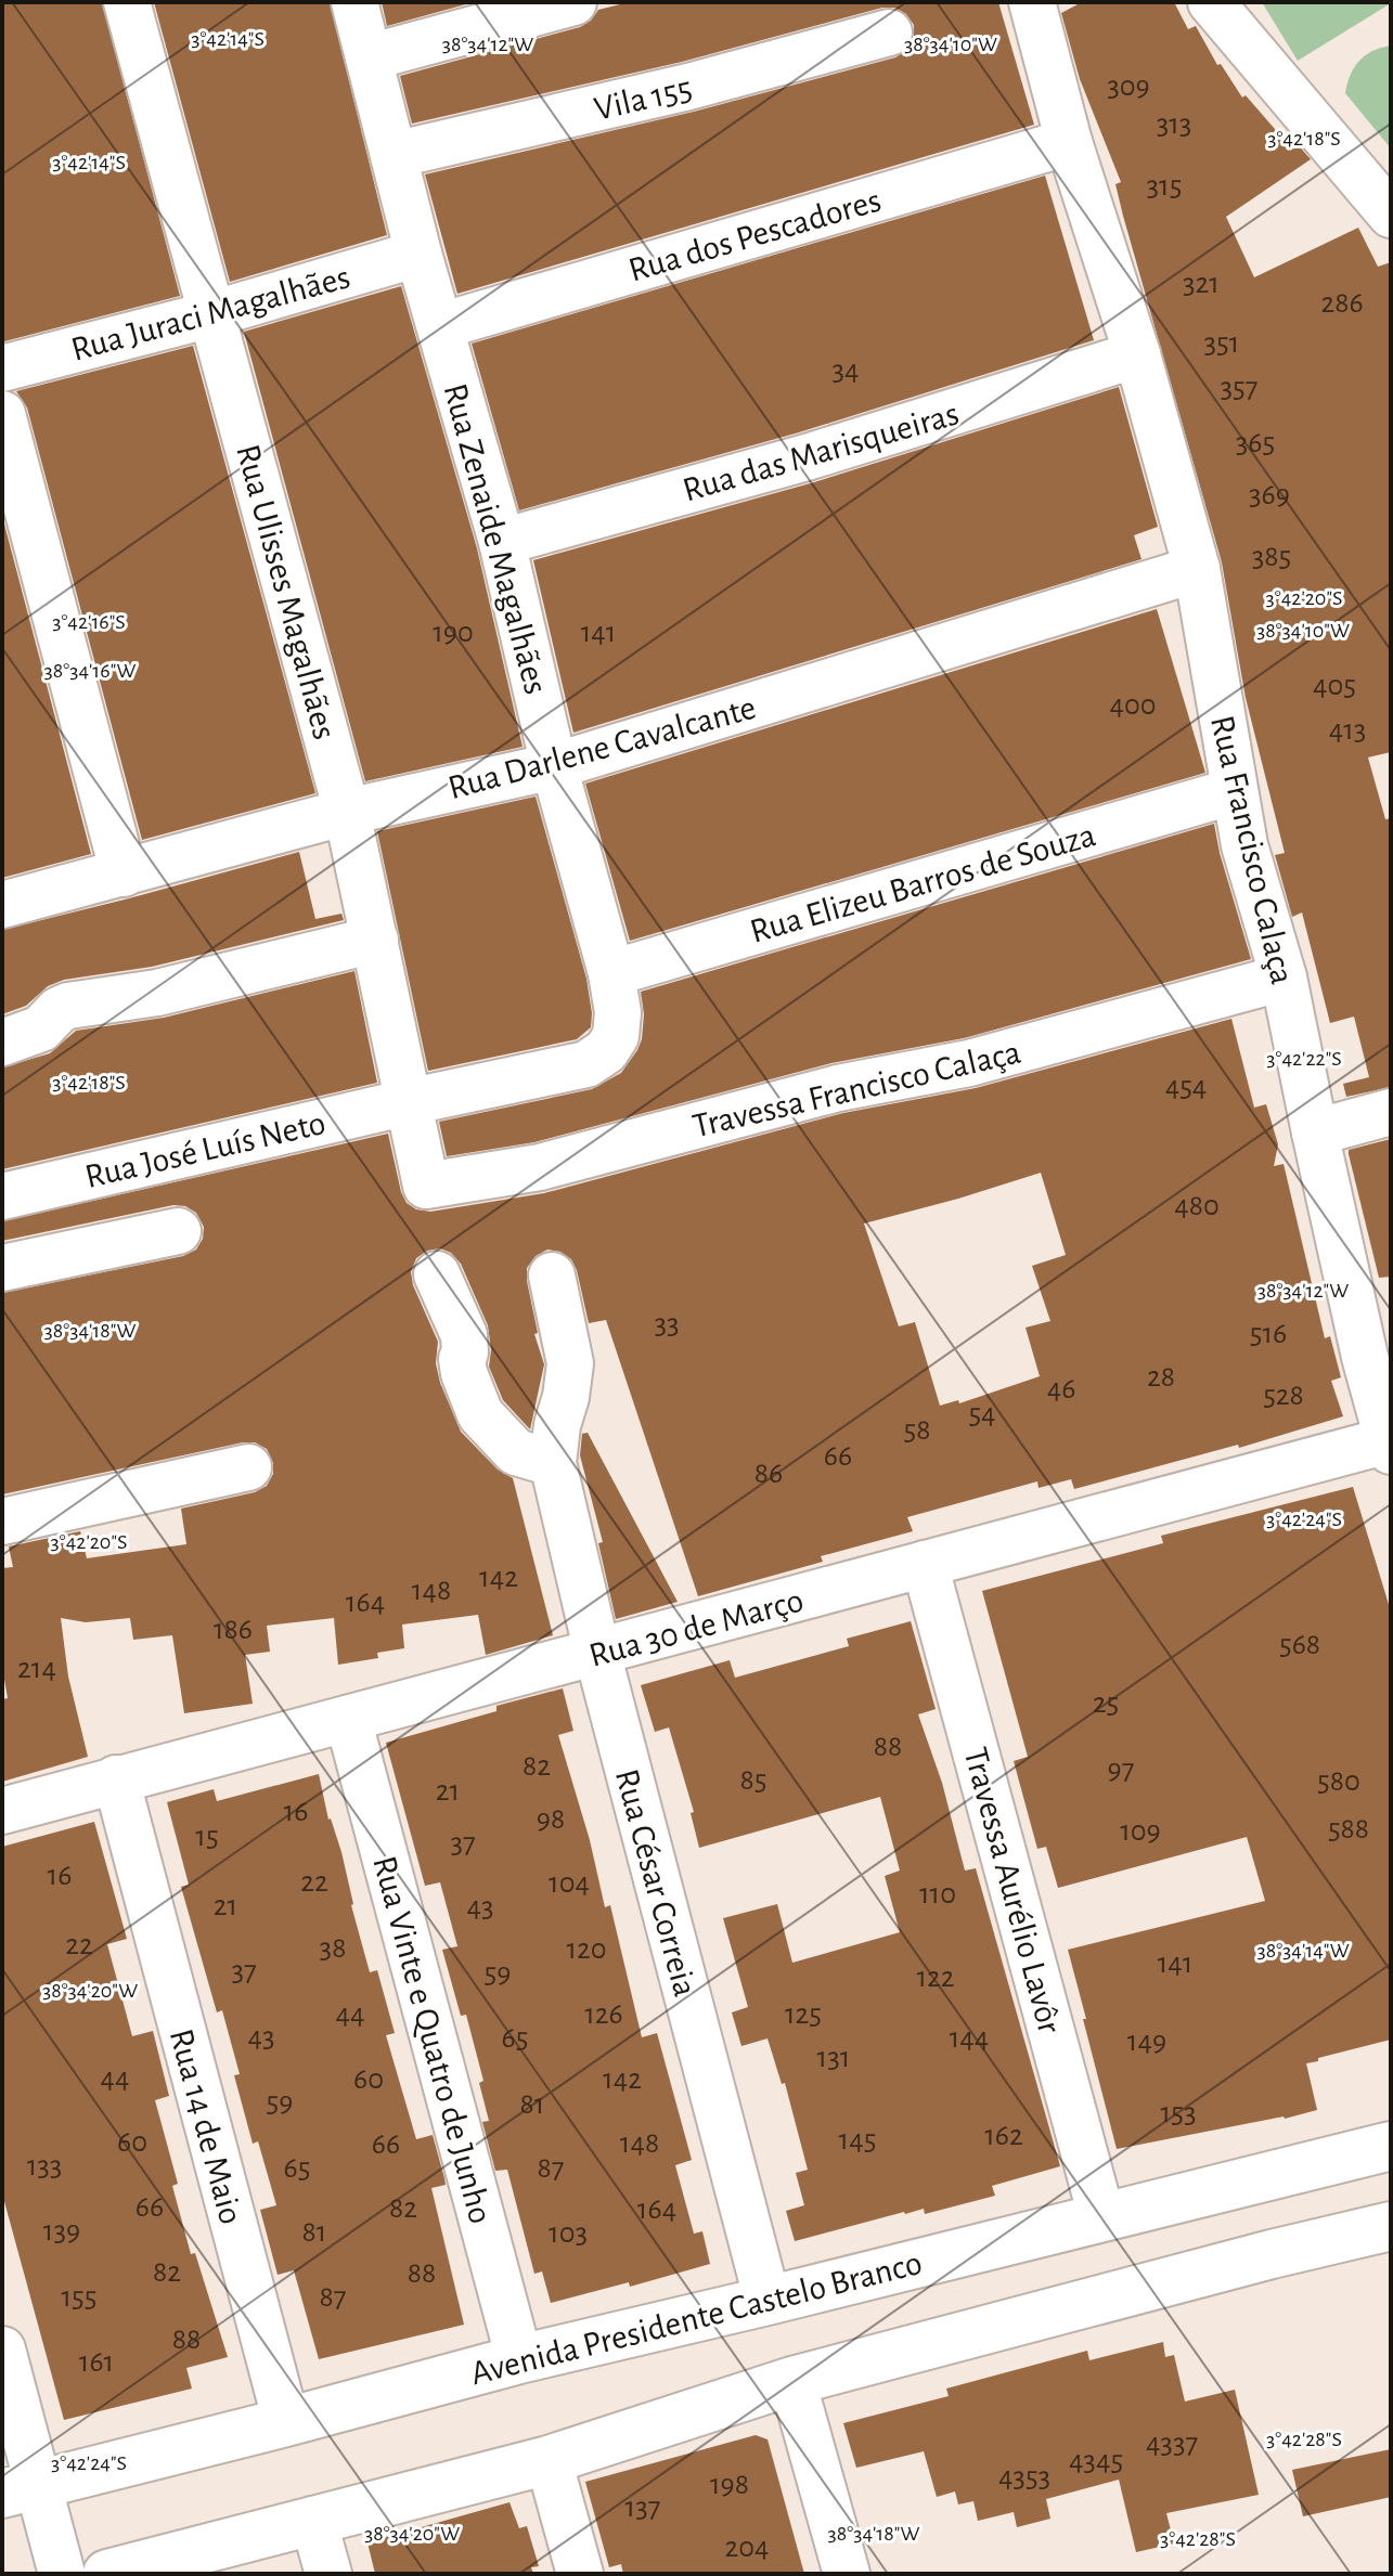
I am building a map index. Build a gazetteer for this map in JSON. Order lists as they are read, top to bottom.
{
  "streets": {
    "main road": ["Avenida Presidente Castelo Branco"],
    "street": [
      "Vila 155",
      "Rua dos Pescadores",
      "Rua Juraci Magalhães",
      "Rua das Marisqueiras",
      "Rua Zenaide Magalhães",
      "Rua Ulisses Magalhães",
      "Rua Darlene Cavalcante",
      "Rua Francisco Calaça",
      "Rua Elizeu Barros de Souza",
      "Travessa Francisco Calaça",
      "Rua José Luís Neto",
      "Rua 30 de Março",
      "Rua César Correia",
      "Travessa Aurélio Lavôr",
      "Rua Vinte e Quatro de Junho",
      "Rua 14 de Maio"
    ]
  },
  "crossings": [
    ["Vila 155", "Rua Zenaide Magalhães"],
    ["Rua dos Pescadores", "Rua Zenaide Magalhães"],
    ["Rua dos Pescadores", "Rua Francisco Calaça"],
    ["Rua Juraci Magalhães", "Rua Zenaide Magalhães"],
    ["Rua Juraci Magalhães", "Rua Ulisses Magalhães"],
    ["Rua das Marisqueiras", "Rua Zenaide Magalhães"],
    ["Rua das Marisqueiras", "Rua Francisco Calaça"],
    ["Rua Zenaide Magalhães", "Rua Darlene Cavalcante"],
    ["Rua Zenaide Magalhães", "Rua Elizeu Barros de Souza"],
    ["Rua Zenaide Magalhães", "Rua José Luís Neto"],
    ["Rua Ulisses Magalhães", "Rua Darlene Cavalcante"],
    ["Rua Ulisses Magalhães", "Travessa Francisco Calaça"],
    ["Rua Ulisses Magalhães", "Rua José Luís Neto"],
    ["Rua Darlene Cavalcante", "Rua Francisco Calaça"],
    ["Rua Francisco Calaça", "Rua Elizeu Barros de Souza"],
    ["Rua Francisco Calaça", "Travessa Francisco Calaça"],
    ["Rua Francisco Calaça", "Rua 30 de Março"],
    ["Rua 30 de Março", "Rua César Correia"],
    ["Rua 30 de Março", "Travessa Aurélio Lavôr"],
    ["Rua 30 de Março", "Rua Vinte e Quatro de Junho"],
    ["Rua 30 de Março", "Rua 14 de Maio"],
    ["Rua César Correia", "Avenida Presidente Castelo Branco"],
    ["Travessa Aurélio Lavôr", "Avenida Presidente Castelo Branco"],
    ["Rua Vinte e Quatro de Junho", "Avenida Presidente Castelo Branco"],
    ["Rua 14 de Maio", "Avenida Presidente Castelo Branco"]
  ],
  "house_numbers": [
    "309",
    "313",
    "315",
    "321",
    "286",
    "351",
    "34",
    "357",
    "365",
    "369",
    "385",
    "190",
    "141",
    "405",
    "400",
    "413",
    "454",
    "480",
    "33",
    "516",
    "28",
    "46",
    "528",
    "54",
    "58",
    "66",
    "86",
    "142",
    "148",
    "164",
    "186",
    "568",
    "214",
    "25",
    "88",
    "82",
    "97",
    "85",
    "580",
    "21",
    "16",
    "98",
    "588",
    "109",
    "15",
    "37",
    "16",
    "22",
    "104",
    "110",
    "21",
    "43",
    "22",
    "38",
    "120",
    "141",
    "37",
    "59",
    "122",
    "44",
    "126",
    "125",
    "43",
    "65",
    "144",
    "149",
    "131",
    "44",
    "60",
    "142",
    "59",
    "81",
    "153",
    "162",
    "145",
    "60",
    "148",
    "66",
    "133",
    "65",
    "87",
    "66",
    "82",
    "164",
    "139",
    "81",
    "103",
    "82",
    "88",
    "155",
    "87",
    "88",
    "161",
    "4337",
    "4345",
    "4353",
    "198",
    "137",
    "204"
  ],
  "coordinates": [
    "3°42'14\"S",
    "38°34'12\"W",
    "38°34'10\"W",
    "3°42'18\"S",
    "3°42'20\"S",
    "3°42'16\"S",
    "38°34'16\"W",
    "3°42'22\"S",
    "38°34'18\"W",
    "3°42'24\"S",
    "38°34'14\"W",
    "38°34'20\"W",
    "3°42'28\"S"
  ]
}
